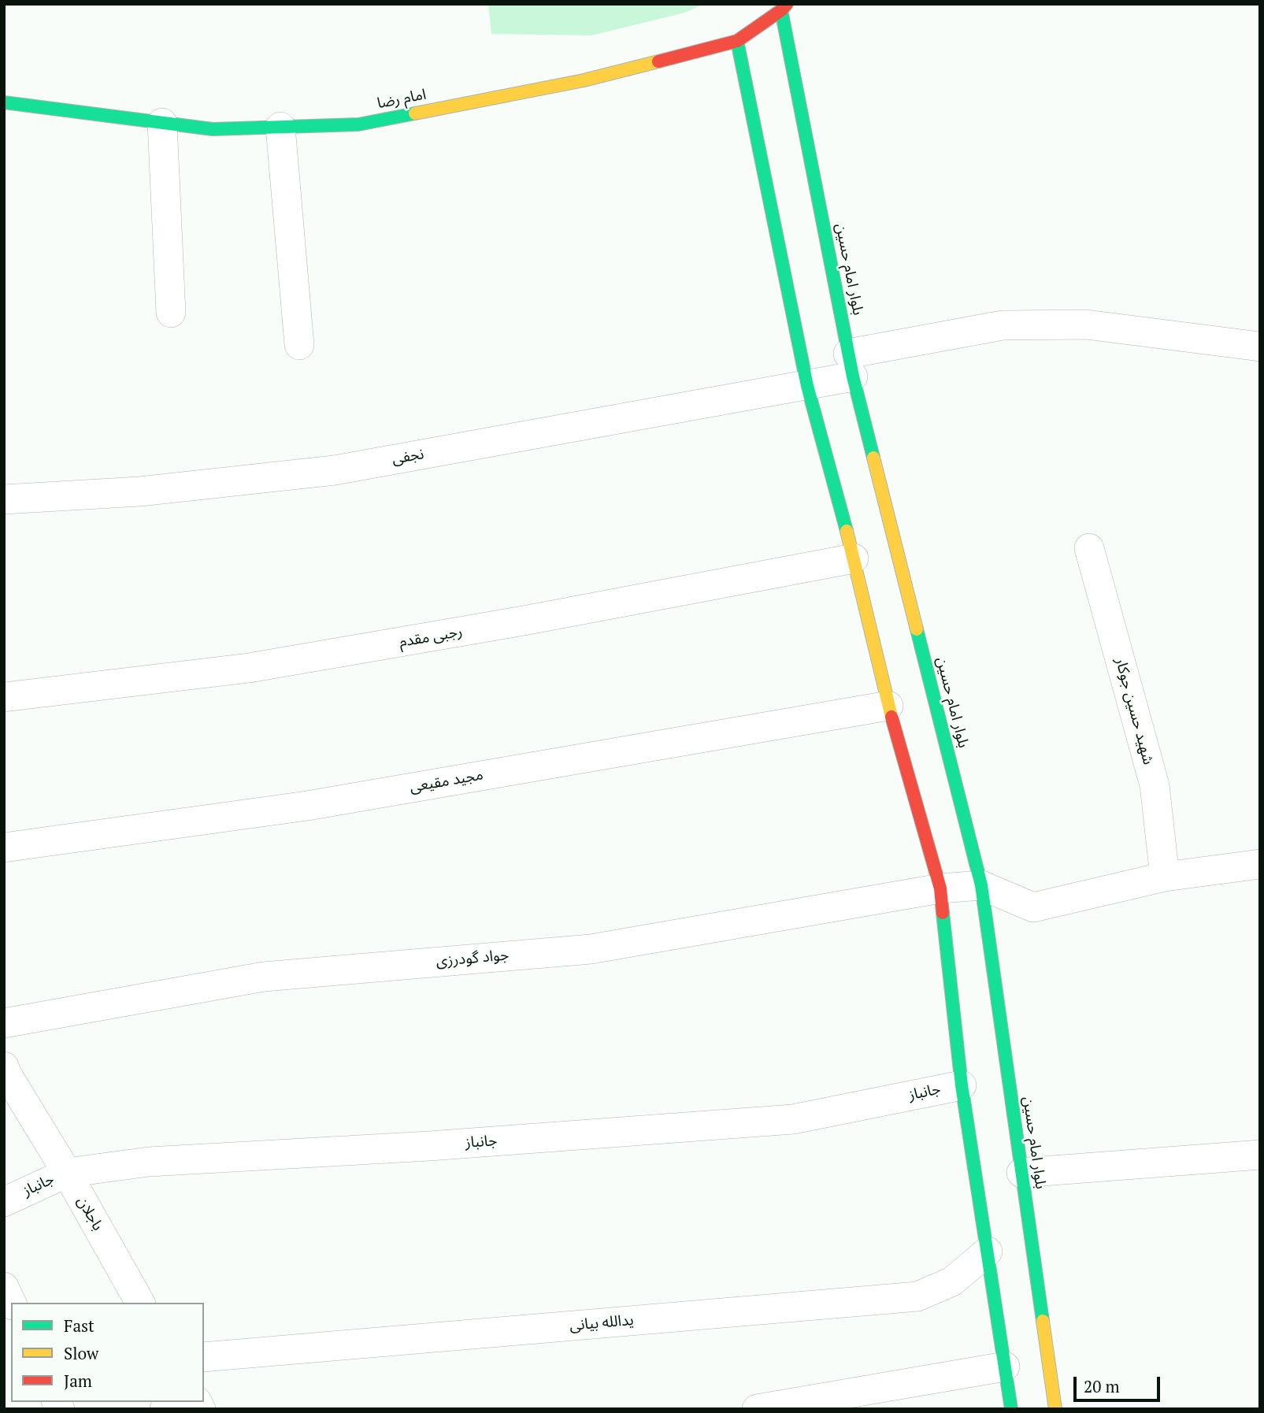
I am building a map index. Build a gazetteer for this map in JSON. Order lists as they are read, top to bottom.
{
  "streets": {
    "main road": ["امام رضا", "بلوار امام حسین"],
    "street": [
      "نجفی",
      "رجبی مقدم",
      "شهید حسین جوکار",
      "مجید مقیعی",
      "جواد گودرزی",
      "جانباز",
      "باجلان",
      "یدالله بیانی"
    ]
  },
  "crossings": [
    ["امام رضا", "بلوار امام حسین"],
    ["بلوار امام حسین", "نجفی"],
    ["بلوار امام حسین", "جواد گودرزی"],
    ["جانباز", "باجلان"]
  ],
  "legend": ["Fast", "Slow", "Jam"],
  "scale_bar": "20 m"
}
